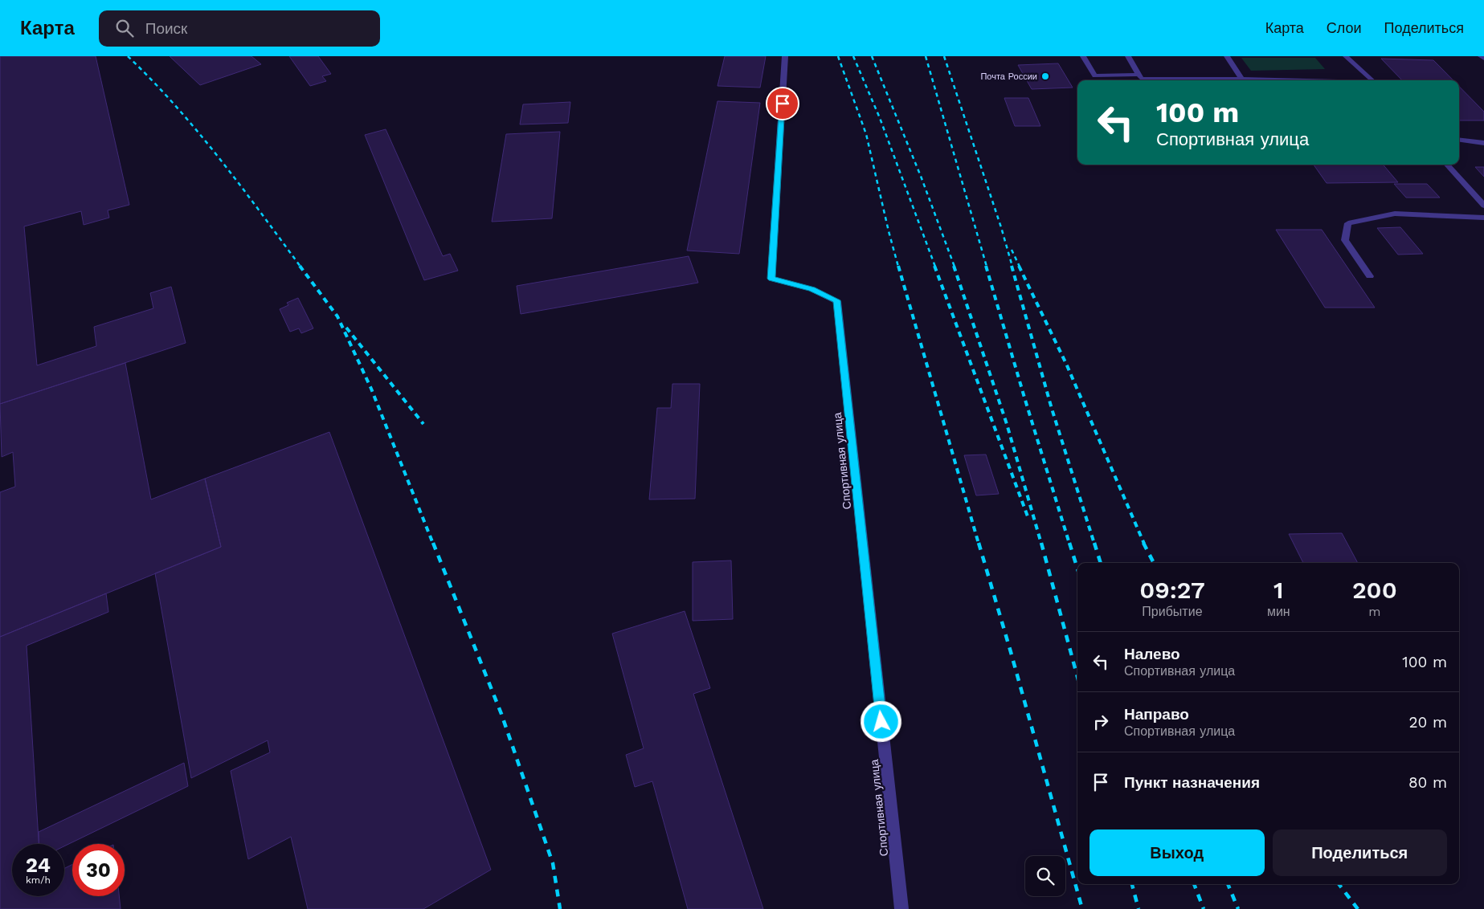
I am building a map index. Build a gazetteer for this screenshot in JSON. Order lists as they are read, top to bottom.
{
  "streets": {
    "street": ["Спортивная улица"]
  },
  "places": ["Почта России"],
  "page": {
    "header": "Карта",
    "search": "Поиск",
    "nav": ["Карта", "Слои", "Поделиться"],
    "turn": ["100 m", "Спортивная улица"],
    "eta": [
      "09:27",
      "Прибытие",
      "1",
      "мин",
      "200",
      "m"
    ],
    "list": [
      {
        "name": "Налево",
        "note": "Спортивная улица",
        "value": "100 m"
      },
      {
        "name": "Направо",
        "note": "Спортивная улица",
        "value": "20 m"
      },
      {
        "name": "Пункт назначения",
        "value": "80 m"
      }
    ],
    "buttons": ["Выход", "Поделиться"],
    "speed": "24 km/h",
    "limit": "30"
  }
}
